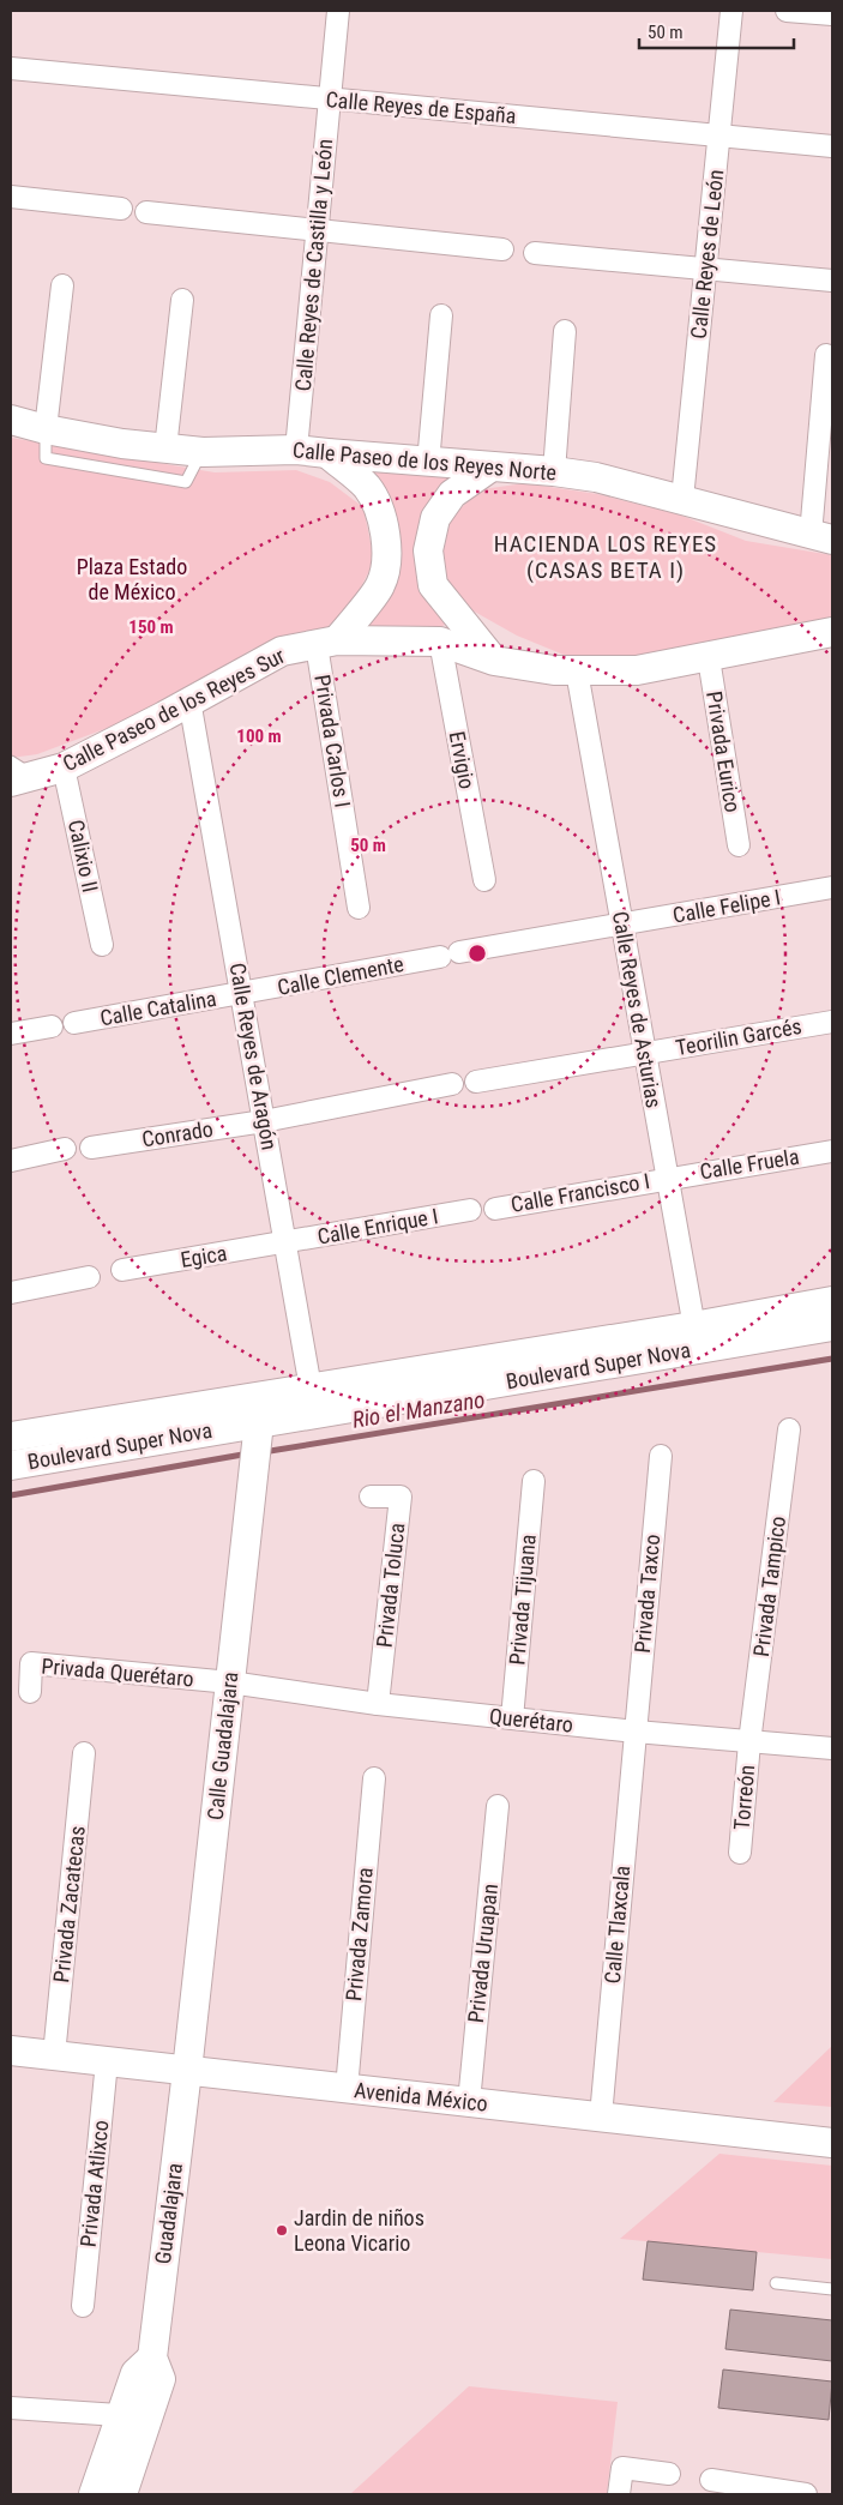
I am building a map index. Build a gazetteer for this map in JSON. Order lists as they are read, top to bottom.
{
  "streets": {
    "street": [
      "Calle Reyes de España",
      "Calle Reyes de León",
      "Calle Reyes de Castilla y León",
      "Calle Paseo de los Reyes Norte",
      "Calle Paseo de los Reyes Sur",
      "Privada Carlos I",
      "Privada Eurico",
      "Ervigio",
      "Calixio II",
      "Calle Felipe I",
      "Calle Clemente",
      "Calle Catalina",
      "Calle Reyes de Asturias",
      "Teorilin Garcés",
      "Calle Reyes de Aragón",
      "Conrado",
      "Calle Fruela",
      "Calle Francisco I",
      "Calle Enrique I",
      "Egica",
      "Boulevard Super Nova",
      "Privada Toluca",
      "Privada Tampico",
      "Privada Taxco",
      "Privada Tijuana",
      "Privada Querétaro",
      "Querétaro",
      "Calle Guadalajara",
      "Torreón",
      "Privada Zacatecas",
      "Calle Tlaxcala",
      "Privada Zamora",
      "Privada Uruapan",
      "Avenida México",
      "Privada Atlixco",
      "Guadalajara"
    ]
  },
  "crossings": [
    ["Calle Reyes de España", "Calle Reyes de León"],
    ["Calle Reyes de España", "Calle Reyes de Castilla y León"],
    ["Calle Reyes de León", "Calle Paseo de los Reyes Norte"],
    ["Calle Reyes de Castilla y León", "Calle Paseo de los Reyes Norte"],
    ["Calle Paseo de los Reyes Sur", "Privada Carlos I"],
    ["Calle Paseo de los Reyes Sur", "Privada Eurico"],
    ["Calle Paseo de los Reyes Sur", "Ervigio"],
    ["Calle Paseo de los Reyes Sur", "Calixio II"],
    ["Calle Paseo de los Reyes Sur", "Calle Reyes de Asturias"],
    ["Calle Paseo de los Reyes Sur", "Calle Reyes de Aragón"],
    ["Calle Felipe I", "Calle Clemente"],
    ["Calle Felipe I", "Calle Reyes de Asturias"],
    ["Calle Clemente", "Calle Catalina"],
    ["Calle Clemente", "Calle Reyes de Aragón"],
    ["Calle Catalina", "Calle Reyes de Aragón"],
    ["Calle Reyes de Asturias", "Teorilin Garcés"],
    ["Calle Reyes de Asturias", "Calle Fruela"],
    ["Calle Reyes de Asturias", "Calle Francisco I"],
    ["Calle Reyes de Asturias", "Boulevard Super Nova"],
    ["Calle Reyes de Aragón", "Conrado"],
    ["Calle Reyes de Aragón", "Calle Enrique I"],
    ["Calle Reyes de Aragón", "Egica"],
    ["Calle Reyes de Aragón", "Boulevard Super Nova"],
    ["Calle Fruela", "Calle Francisco I"],
    ["Calle Enrique I", "Egica"],
    ["Boulevard Super Nova", "Calle Guadalajara"],
    ["Privada Toluca", "Querétaro"],
    ["Privada Tampico", "Querétaro"],
    ["Privada Tampico", "Torreón"],
    ["Privada Taxco", "Querétaro"],
    ["Privada Taxco", "Calle Tlaxcala"],
    ["Privada Tijuana", "Querétaro"],
    ["Privada Querétaro", "Querétaro"],
    ["Privada Querétaro", "Calle Guadalajara"],
    ["Querétaro", "Calle Guadalajara"],
    ["Querétaro", "Torreón"],
    ["Querétaro", "Calle Tlaxcala"],
    ["Calle Guadalajara", "Avenida México"],
    ["Calle Guadalajara", "Guadalajara"],
    ["Privada Zacatecas", "Avenida México"],
    ["Calle Tlaxcala", "Avenida México"],
    ["Privada Zamora", "Avenida México"],
    ["Privada Uruapan", "Avenida México"],
    ["Avenida México", "Privada Atlixco"],
    ["Avenida México", "Guadalajara"]
  ],
  "districts": ["HACIENDA LOS REYES (CASAS BETA I)"],
  "water": ["Rio el Manzano"],
  "parks": ["Plaza Estado de México"],
  "places": ["Jardin de niños Leona Vicario"],
  "scale_bar": "50 m",
  "rings": ["150 m", "100 m", "50 m"]
}
